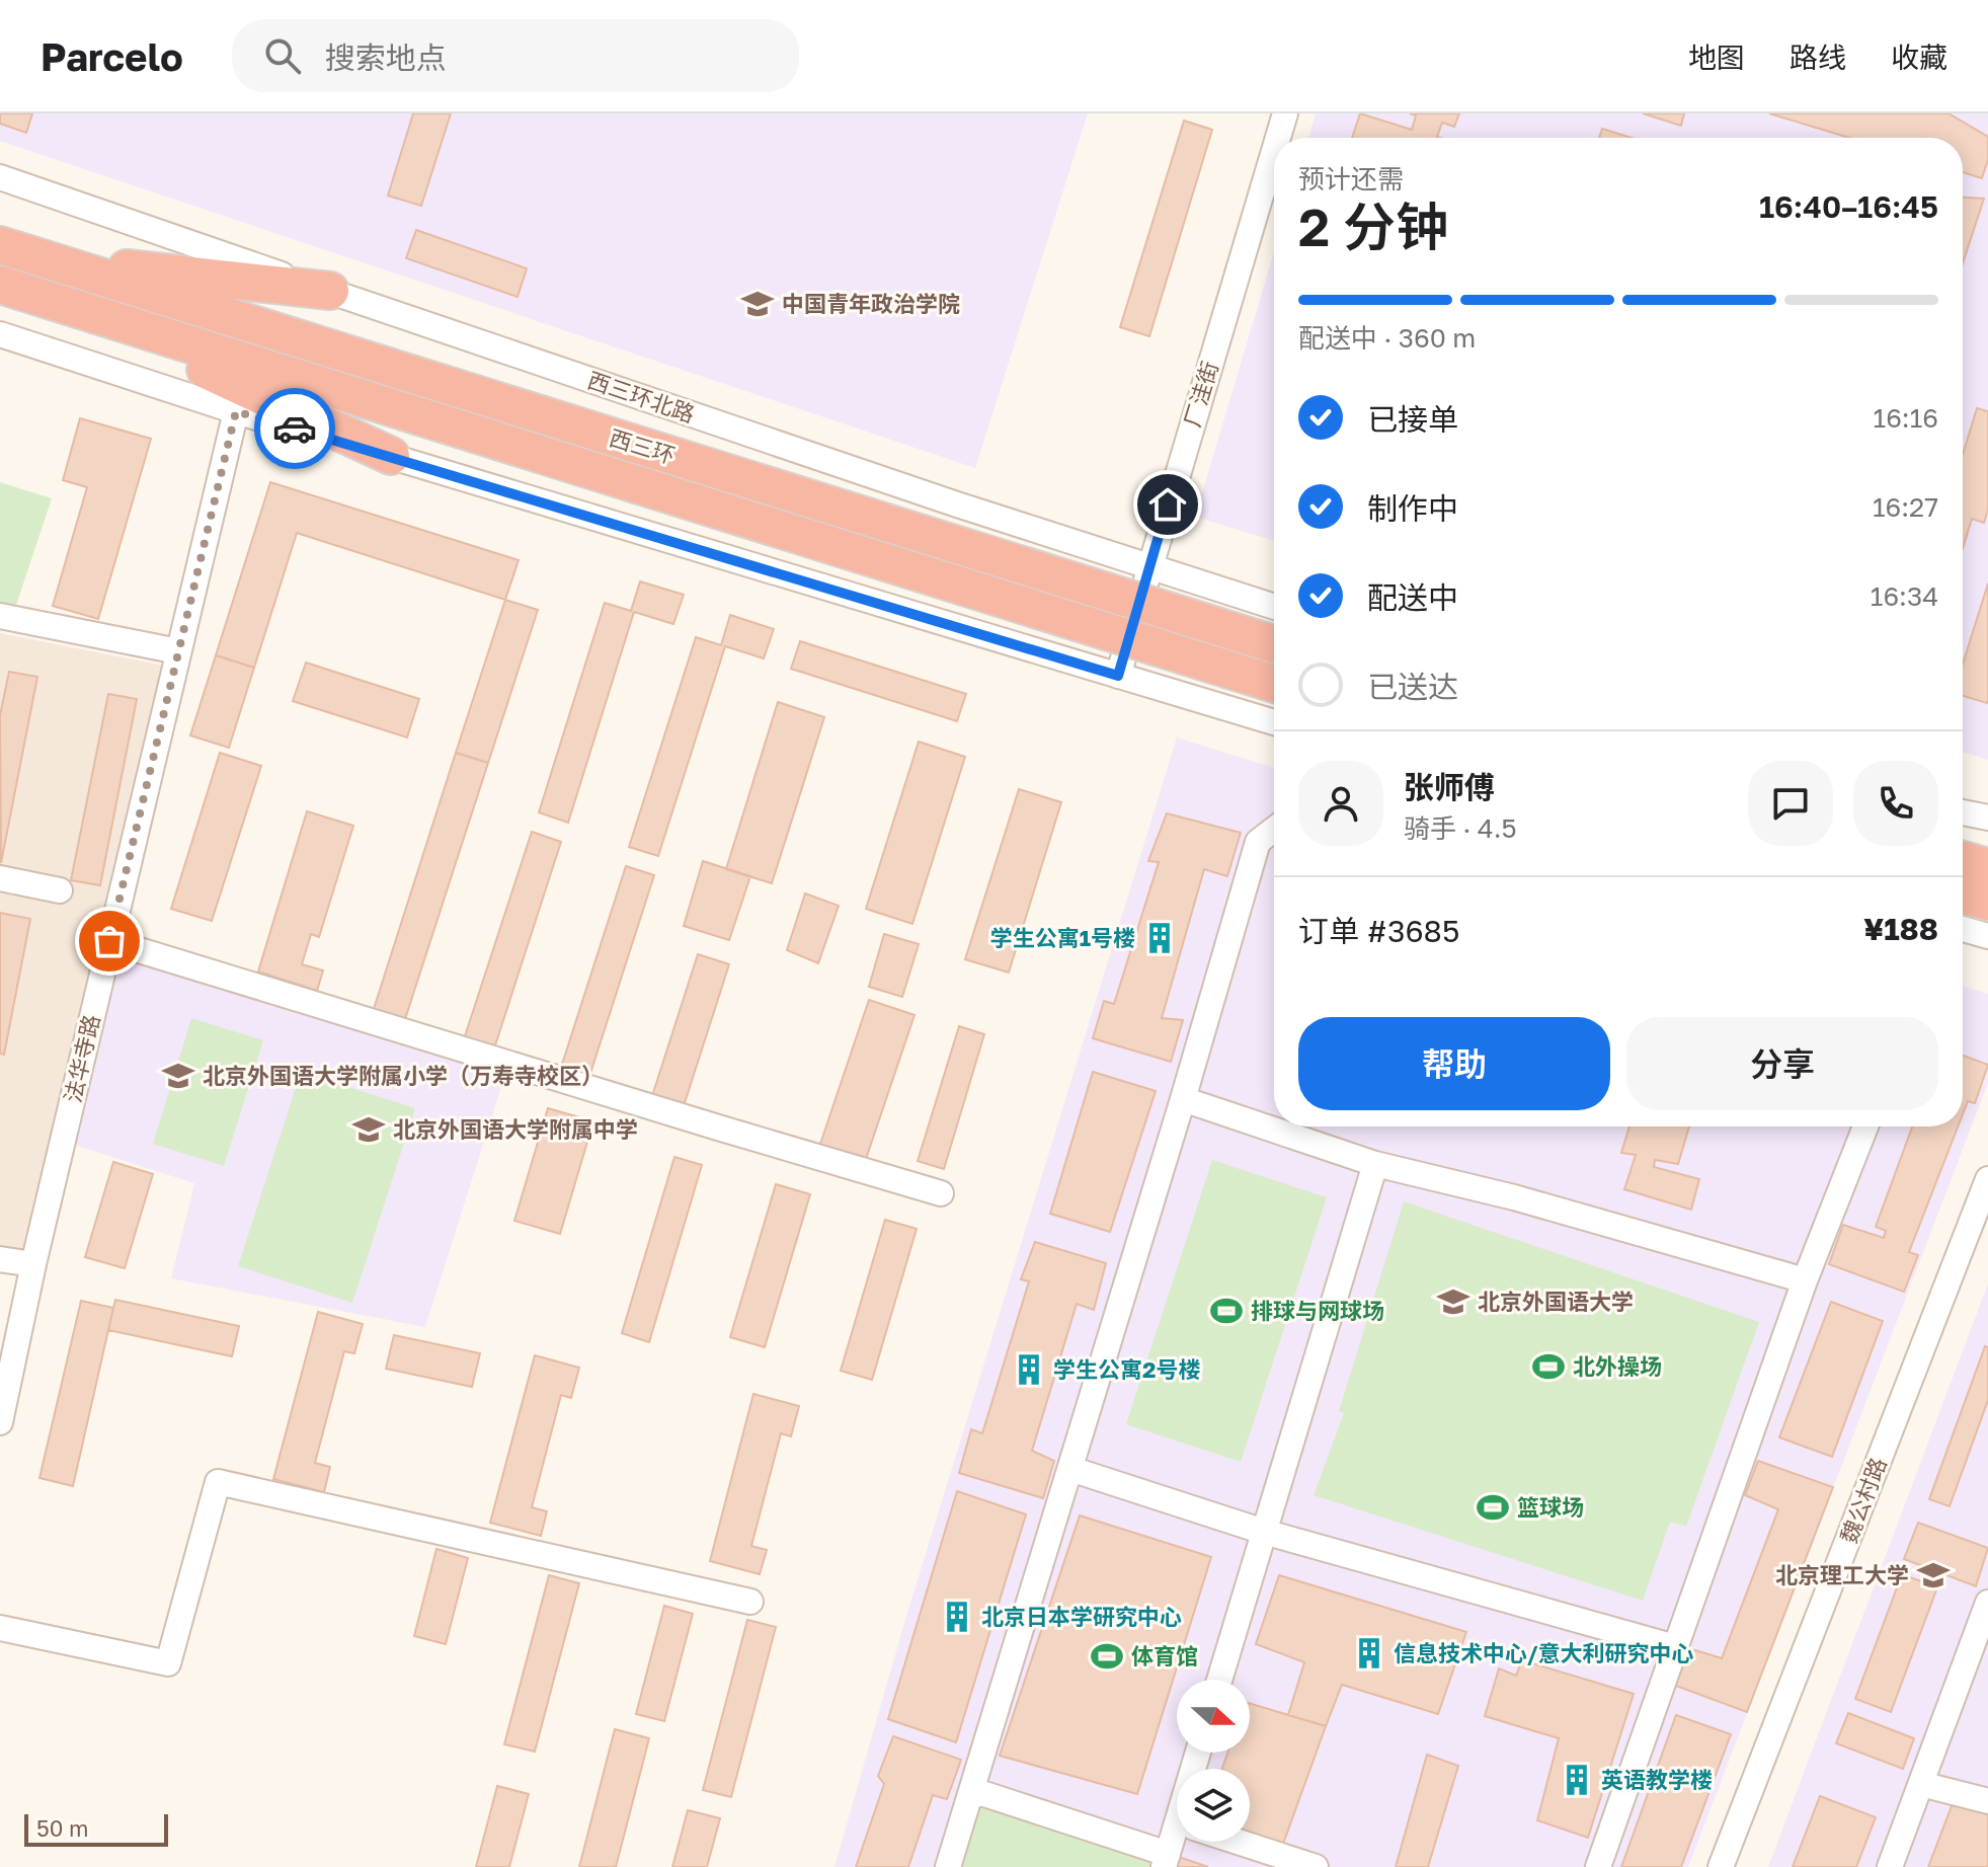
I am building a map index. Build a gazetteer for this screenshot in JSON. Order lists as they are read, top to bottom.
{
  "streets": {
    "highway": ["西三环"],
    "street": [
      "厂洼街",
      "西三环北路",
      "法华寺路",
      "魏公村路"
    ]
  },
  "crossings": [
    ["厂洼街", "西三环北路"]
  ],
  "places": {
    "school or university": [
      "中国青年政治学院",
      "北京外国语大学附属小学（万寿寺校区）",
      "北京外国语大学附属中学",
      "北京外国语大学",
      "北京理工大学"
    ],
    "building": [
      "学生公寓1号楼",
      "学生公寓2号楼",
      "北京日本学研究中心",
      "信息技术中心/意大利研究中心",
      "英语教学楼"
    ],
    "sports": [
      "排球与网球场",
      "北外操场",
      "篮球场",
      "体育馆"
    ]
  },
  "scale_bar": "50 m",
  "north": "right",
  "page": {
    "header": "Parcelo",
    "search": "搜索地点",
    "nav": ["地图", "路线", "收藏"],
    "heading": ["2 分钟", "预计还需", "16:40–16:45"],
    "panel": [
      "张师傅",
      "骑手 · 4.5",
      "订单 #3685",
      "¥188"
    ],
    "bar": "配送中 · 360 m",
    "list": [
      ["已接单", "16:16"],
      ["制作中", "16:27"],
      ["配送中", "16:34"],
      "已送达"
    ],
    "buttons": ["帮助", "分享"],
    "scale": "50 m"
  }
}
